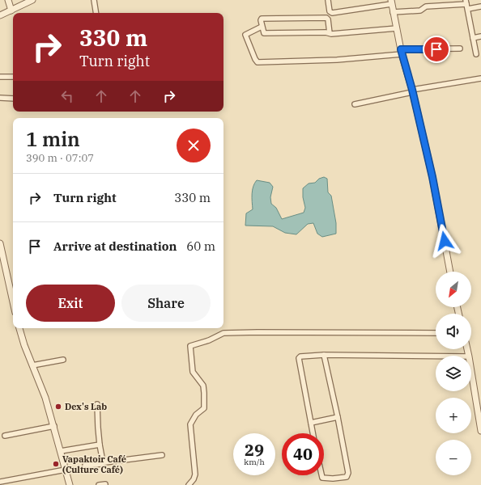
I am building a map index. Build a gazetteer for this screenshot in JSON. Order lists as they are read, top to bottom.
{
  "places": ["Dex's Lab", "Vapaktoir Café (Culture Café)"],
  "north": "bottom left",
  "page": {
    "turn": ["330 m", "Turn right"],
    "heading": ["1 min", "390 m · 07:07"],
    "list": [
      {
        "name": "Turn right",
        "value": "330 m"
      },
      {
        "name": "Arrive at destination",
        "value": "60 m"
      }
    ],
    "map_buttons": ["+", "−"],
    "buttons": ["Exit", "Share"],
    "speed": "29 km/h",
    "limit": "40"
  }
}
